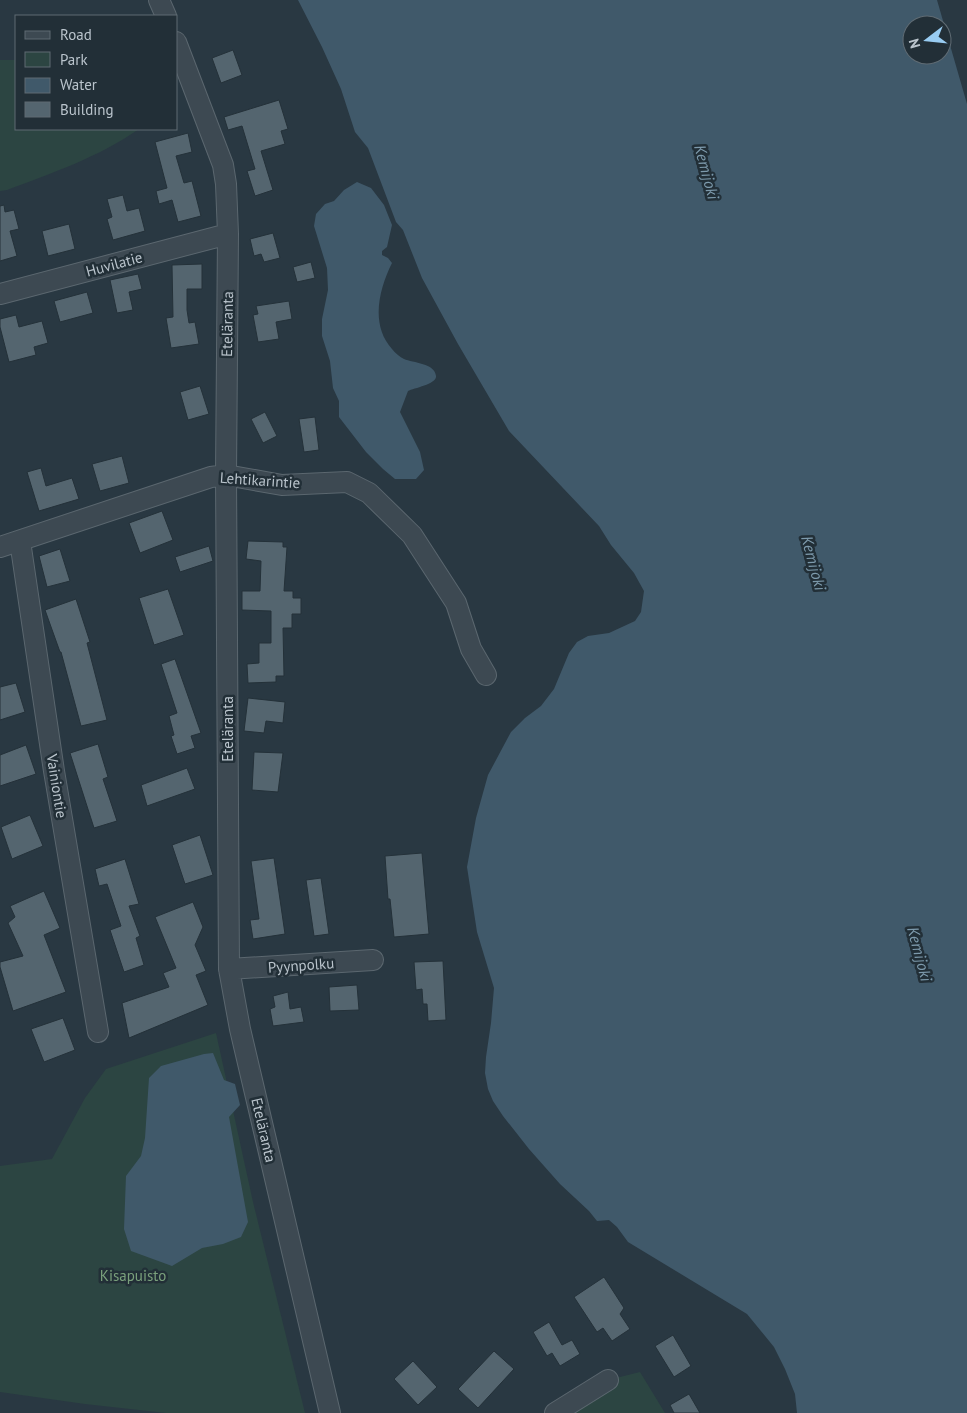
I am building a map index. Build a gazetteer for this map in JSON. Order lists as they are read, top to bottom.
{
  "streets": {
    "street": [
      "Huvilatie",
      "Eteläranta",
      "Lehtikarintie",
      "Vainiontie",
      "Pyynpolku"
    ]
  },
  "crossings": [
    ["Huvilatie", "Eteläranta"],
    ["Eteläranta", "Lehtikarintie"],
    ["Eteläranta", "Pyynpolku"],
    ["Lehtikarintie", "Vainiontie"]
  ],
  "water": ["Kemijoki"],
  "parks": ["Kisapuisto"],
  "legend": [
    "Road",
    "Park",
    "Water",
    "Building"
  ],
  "north": "left"
}
